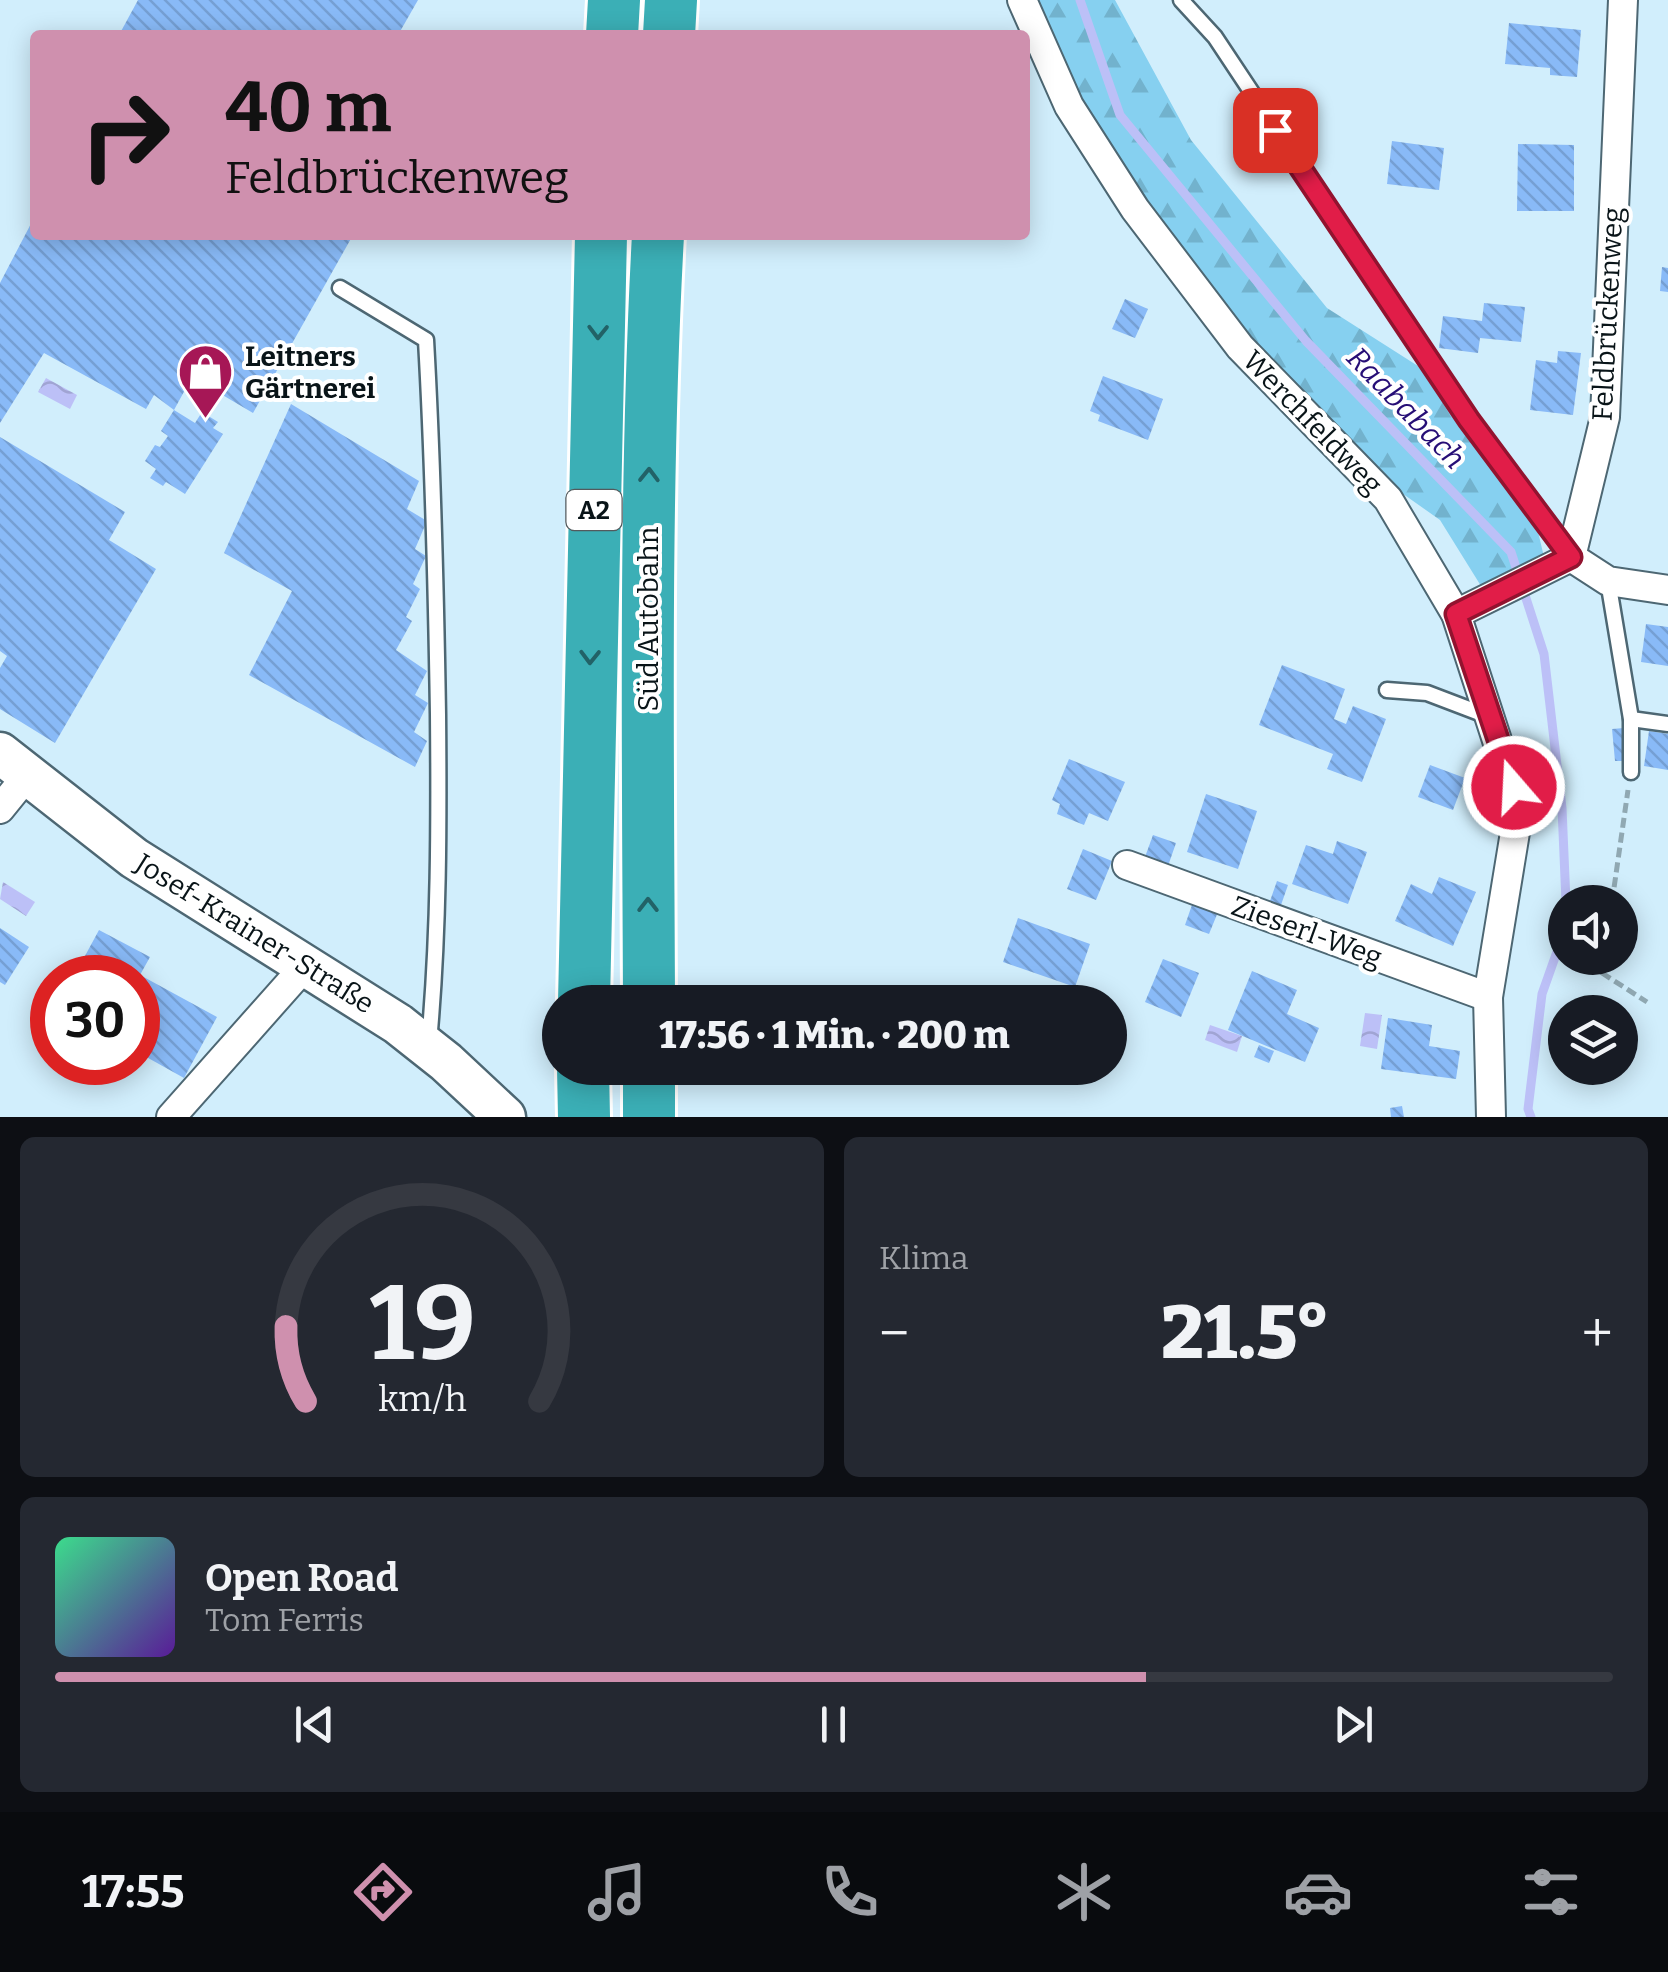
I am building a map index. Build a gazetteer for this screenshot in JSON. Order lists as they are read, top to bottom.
{
  "streets": {
    "highway": ["A2", "Süd Autobahn"],
    "main road": ["Josef-Krainer-Straße"],
    "street": ["Feldbrückenweg", "Werchfeldweg", "Zieserl-Weg"]
  },
  "crossings": [
    ["Werchfeldweg", "Zieserl-Weg"]
  ],
  "water": ["Raababach"],
  "places": {
    "shop": ["Leitners Gärtnerei"]
  },
  "page": {
    "turn": ["40 m", "Feldbrückenweg"],
    "limit": "30",
    "trip": "17:56 · 1 Min. · 200 m",
    "tile": "Klima",
    "heat": ["−", "21.5°", "+"],
    "song": ["Open Road", "Tom Ferris"],
    "tabs": "17:55",
    "gauge": ["19", "km/h"]
  }
}
